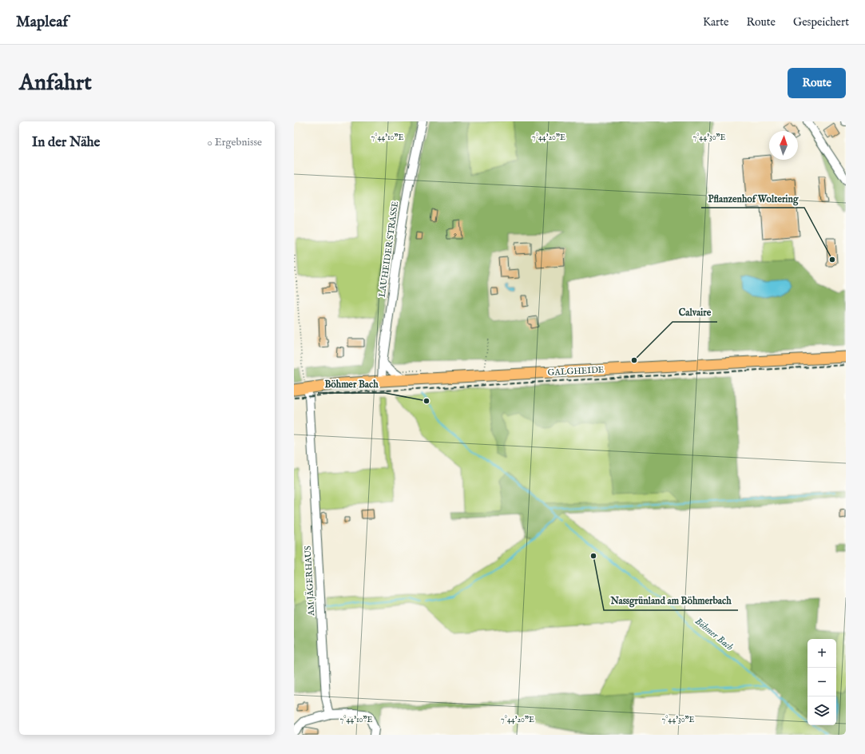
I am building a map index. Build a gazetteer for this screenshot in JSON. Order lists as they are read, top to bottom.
{
  "streets": {
    "main road": ["GALGHEIDE"],
    "street": ["LAUHEIDER STRASSE", "AM JÄGERHAUS"]
  },
  "crossings": [
    ["LAUHEIDER STRASSE", "GALGHEIDE"],
    ["GALGHEIDE", "AM JÄGERHAUS"]
  ],
  "water": ["Böhmer Bach"],
  "places": [
    "Pflanzenhof Woltering",
    "Calvaire",
    "Böhmer Bach",
    "Nassgrünland am Böhmerbach"
  ],
  "house_numbers": ["9"],
  "north": "top",
  "page": {
    "header": "Mapleaf",
    "nav": ["Karte", "Route", "Gespeichert"],
    "buttons": "Route",
    "title": "Anfahrt",
    "heading": ["In der Nähe", "0 Ergebnisse"],
    "map_buttons": ["+", "−"]
  },
  "coordinates": ["7°44'10\"E", "7°44'20\"E", "7°44'30\"E"]
}
